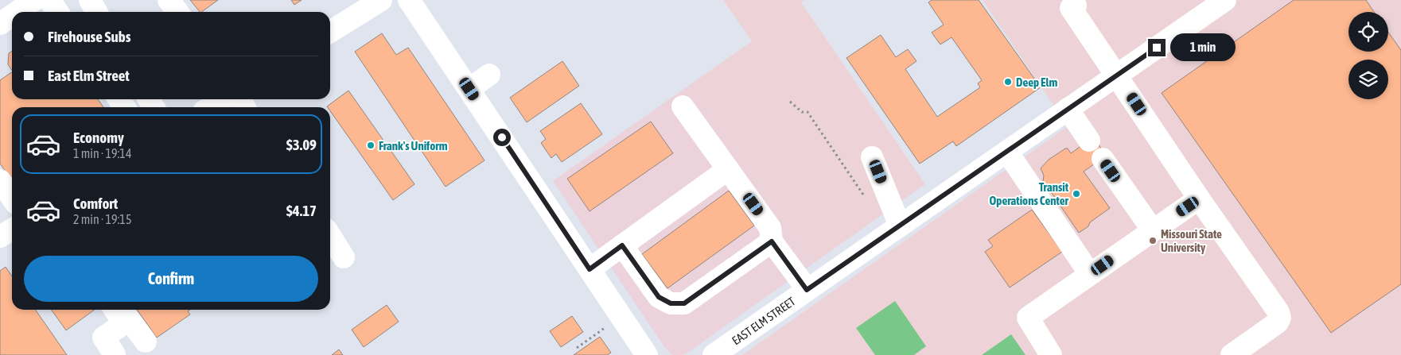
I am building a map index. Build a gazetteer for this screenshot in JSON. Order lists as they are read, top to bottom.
{
  "streets": {
    "street": ["EAST ELM STREET"]
  },
  "places": [
    "Deep Elm",
    "Frank's Uniform",
    "Transit Operations Center",
    "Missouri State University"
  ],
  "page": {
    "banner": ["Firehouse Subs", "East Elm Street"],
    "bubble": "1 min",
    "list": [
      {
        "name": "Economy",
        "note": "1 min · 19:14",
        "value": "$3.09"
      },
      {
        "name": "Comfort",
        "note": "2 min · 19:15",
        "value": "$4.17"
      }
    ],
    "buttons": "Confirm"
  }
}
